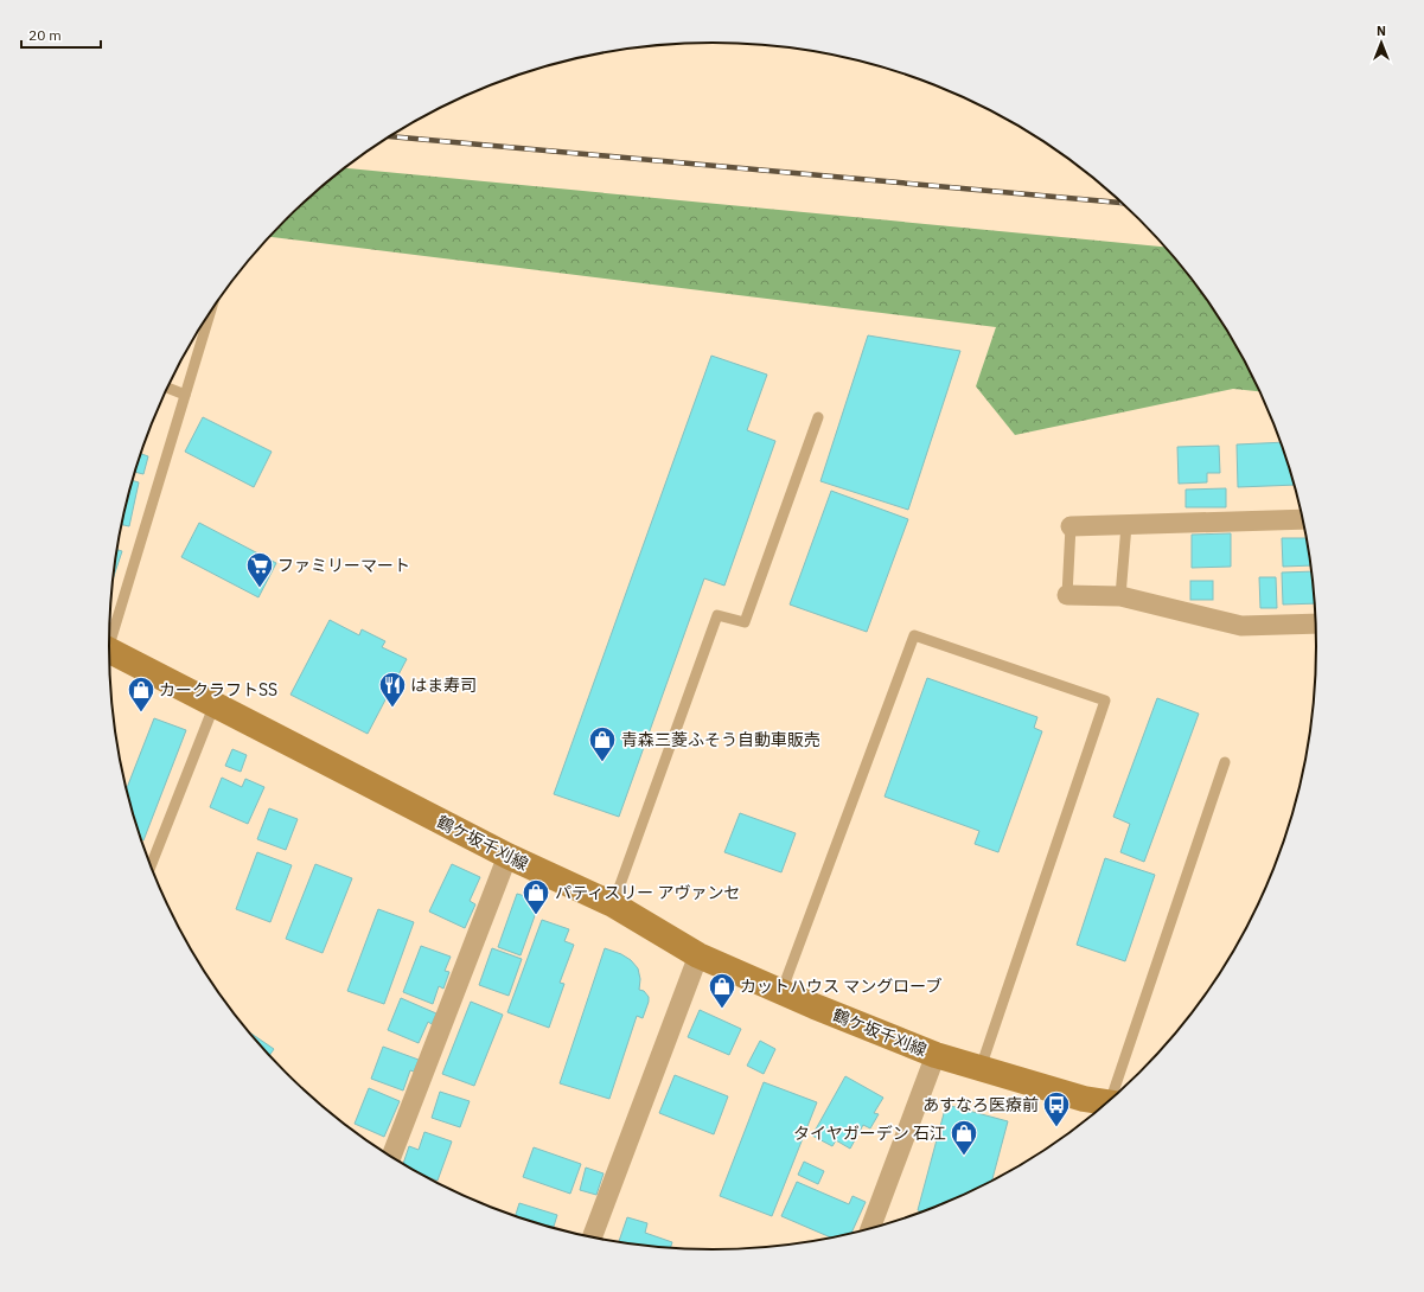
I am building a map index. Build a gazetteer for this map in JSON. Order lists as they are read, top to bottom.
{
  "streets": {
    "main road": ["鶴ケ坂千刈線"]
  },
  "places": {
    "supermarket": ["ファミリーマート"],
    "restaurant": ["はま寿司"],
    "shop": [
      "カークラフトSS",
      "青森三菱ふそう自動車販売",
      "パティスリー アヴァンセ",
      "カットハウス マングローブ",
      "タイヤガーデン 石江"
    ],
    "bus stop": ["あすなろ医療前"]
  },
  "scale_bar": "20 m",
  "north": "top"
}
